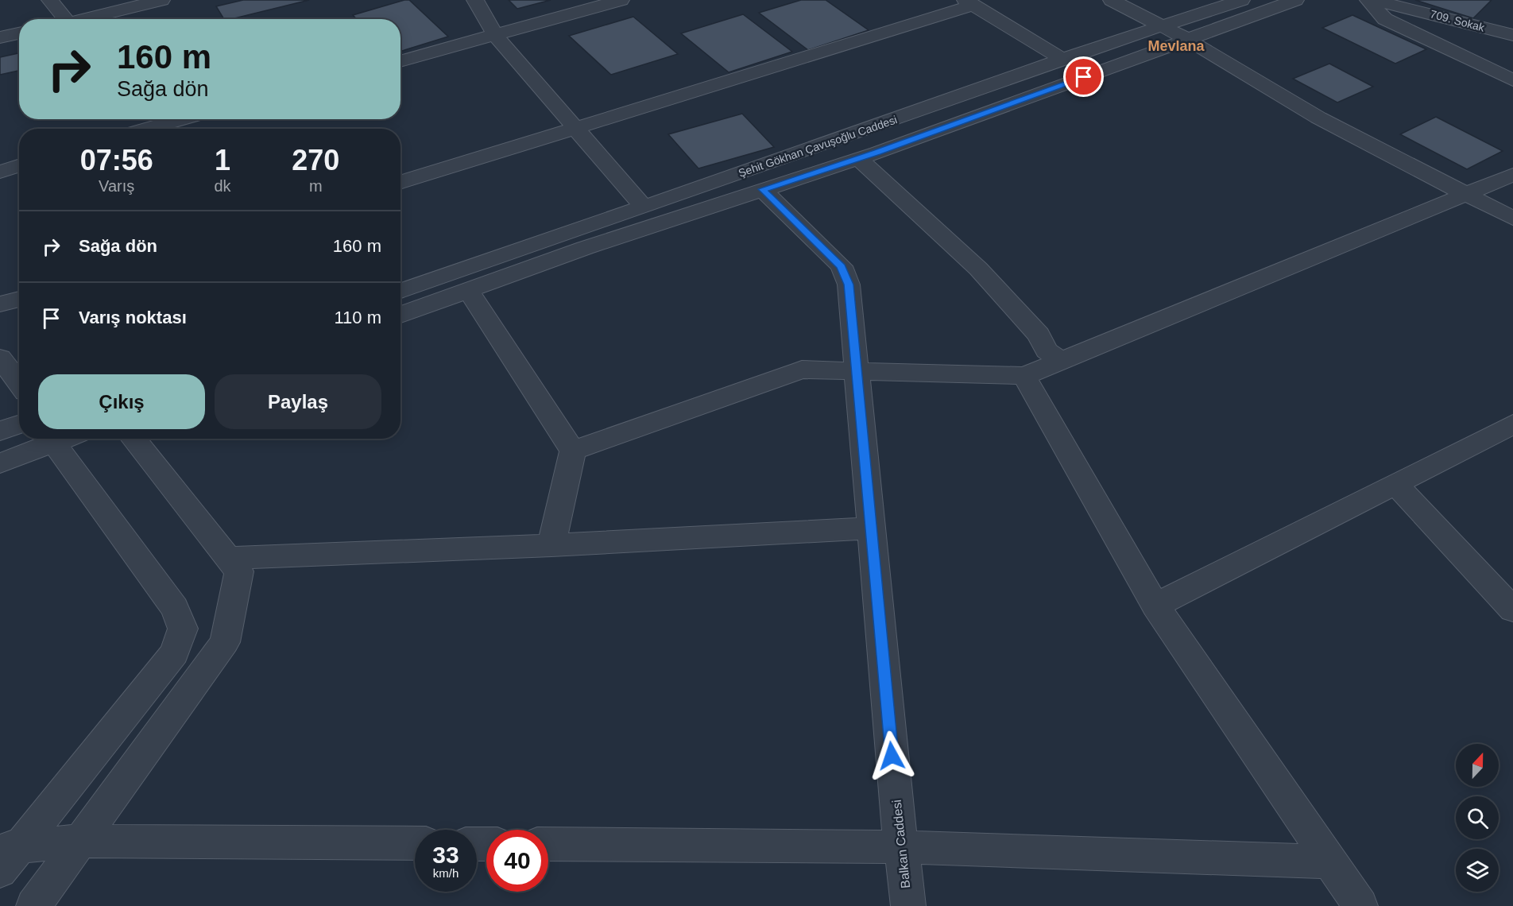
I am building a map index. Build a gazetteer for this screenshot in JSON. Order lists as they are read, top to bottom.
{
  "streets": {
    "street": ["709. Sokak", "Şehit Gökhan Çavuşoğlu Caddesi", "Balkan Caddesi"]
  },
  "districts": ["Mevlana"],
  "north": "top",
  "page": {
    "turn": ["160 m", "Sağa dön"],
    "eta": [
      "07:56",
      "Varış",
      "1",
      "dk",
      "270",
      "m"
    ],
    "list": [
      {
        "name": "Sağa dön",
        "value": "160 m"
      },
      {
        "name": "Varış noktası",
        "value": "110 m"
      }
    ],
    "buttons": ["Çıkış", "Paylaş"],
    "speed": "33 km/h",
    "limit": "40"
  }
}
